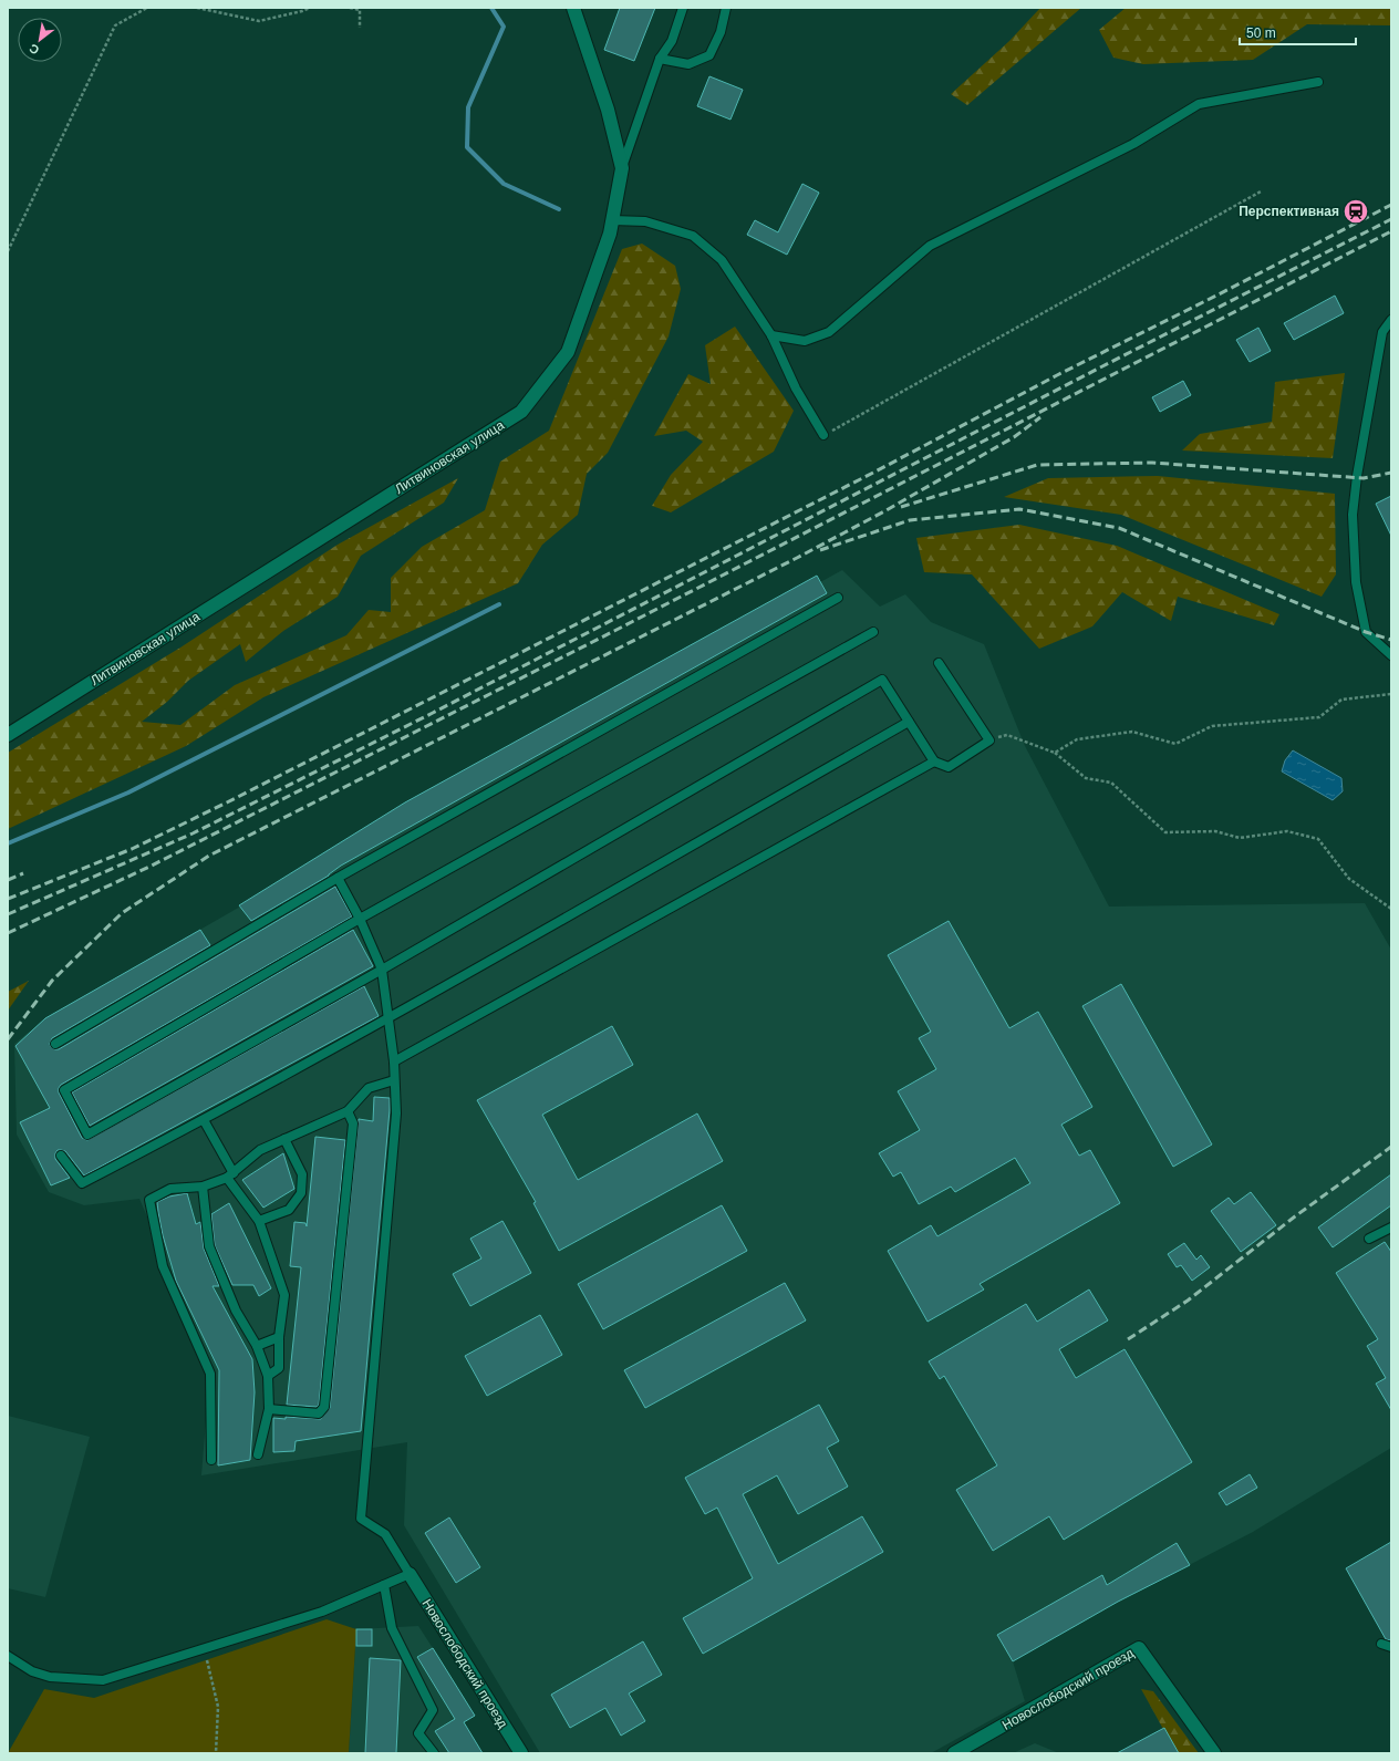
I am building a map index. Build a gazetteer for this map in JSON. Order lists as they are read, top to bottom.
{
  "streets": {
    "street": ["Литвиновская улица", "Новослободский проезд"]
  },
  "places": {
    "station": ["Перспективная"]
  },
  "scale_bar": "50 m",
  "north": "bottom left"
}
